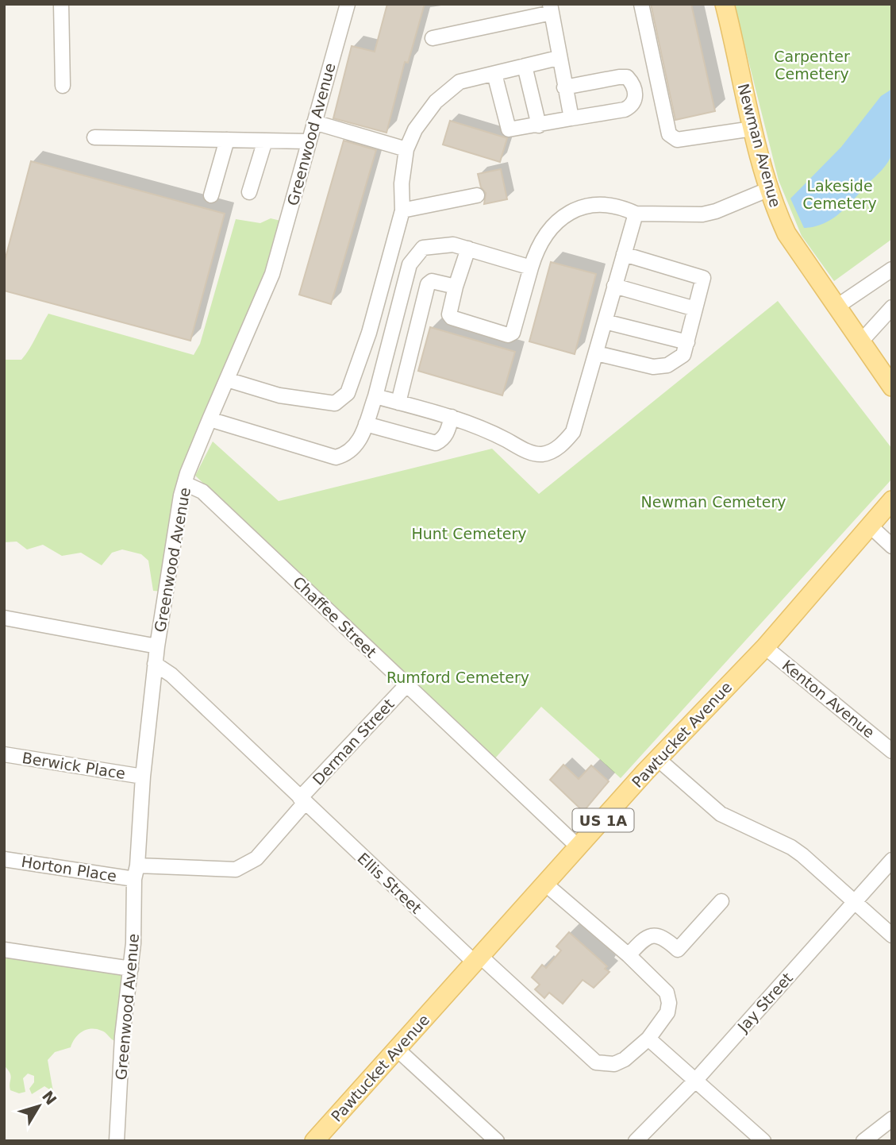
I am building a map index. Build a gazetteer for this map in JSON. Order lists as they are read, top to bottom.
{
  "streets": {
    "main road": ["Newman Avenue", "Pawtucket Avenue", "US 1A"],
    "street": [
      "Greenwood Avenue",
      "Chaffee Street",
      "Kenton Avenue",
      "Derman Street",
      "Berwick Place",
      "Horton Place",
      "Ellis Street",
      "Jay Street"
    ]
  },
  "crossings": [
    ["Greenwood Avenue", "Chaffee Street"],
    ["Greenwood Avenue", "Derman Street"],
    ["Greenwood Avenue", "Berwick Place"],
    ["Greenwood Avenue", "Horton Place"],
    ["Greenwood Avenue", "Ellis Street"],
    ["Chaffee Street", "Pawtucket Avenue"],
    ["Chaffee Street", "Derman Street"],
    ["Kenton Avenue", "Pawtucket Avenue"],
    ["Pawtucket Avenue", "Ellis Street"],
    ["Derman Street", "Horton Place"],
    ["Derman Street", "Ellis Street"]
  ],
  "parks": [
    "Carpenter Cemetery",
    "Lakeside Cemetery",
    "Newman Cemetery",
    "Hunt Cemetery",
    "Rumford Cemetery"
  ],
  "north": "top right"
}
